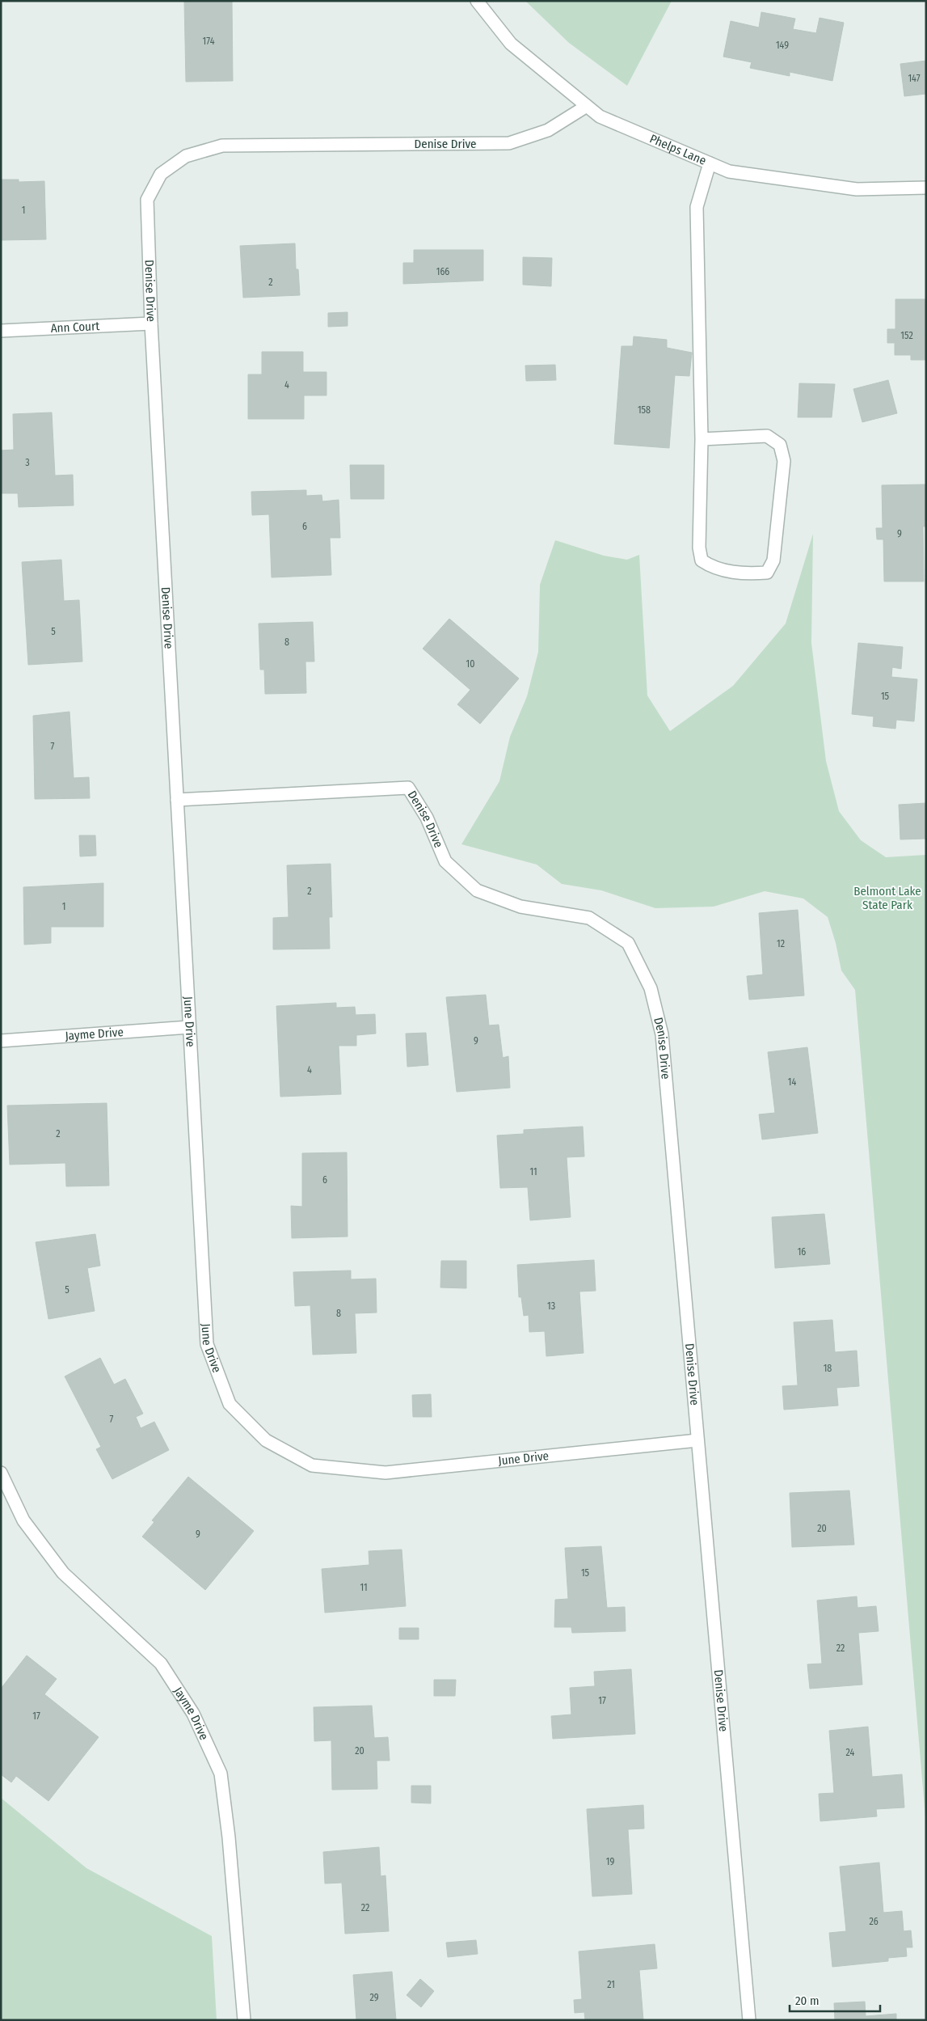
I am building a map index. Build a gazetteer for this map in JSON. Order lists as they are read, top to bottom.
{
  "streets": {
    "street": [
      "Denise Drive",
      "Phelps Lane",
      "Ann Court",
      "June Drive",
      "Jayme Drive"
    ]
  },
  "crossings": [
    ["Denise Drive", "Phelps Lane"],
    ["Denise Drive", "Ann Court"],
    ["Denise Drive", "June Drive"],
    ["June Drive", "Jayme Drive"]
  ],
  "parks": ["Belmont Lake State Park"],
  "house_numbers": [
    "174",
    "149",
    "147",
    "1",
    "166",
    "2",
    "152",
    "4",
    "158",
    "3",
    "6",
    "9",
    "5",
    "8",
    "10",
    "15",
    "7",
    "2",
    "1",
    "12",
    "9",
    "4",
    "14",
    "2",
    "11",
    "6",
    "16",
    "5",
    "13",
    "8",
    "18",
    "7",
    "20",
    "9",
    "15",
    "11",
    "22",
    "17",
    "17",
    "20",
    "24",
    "19",
    "22",
    "26",
    "21",
    "29"
  ],
  "scale_bar": "20 m"
}
